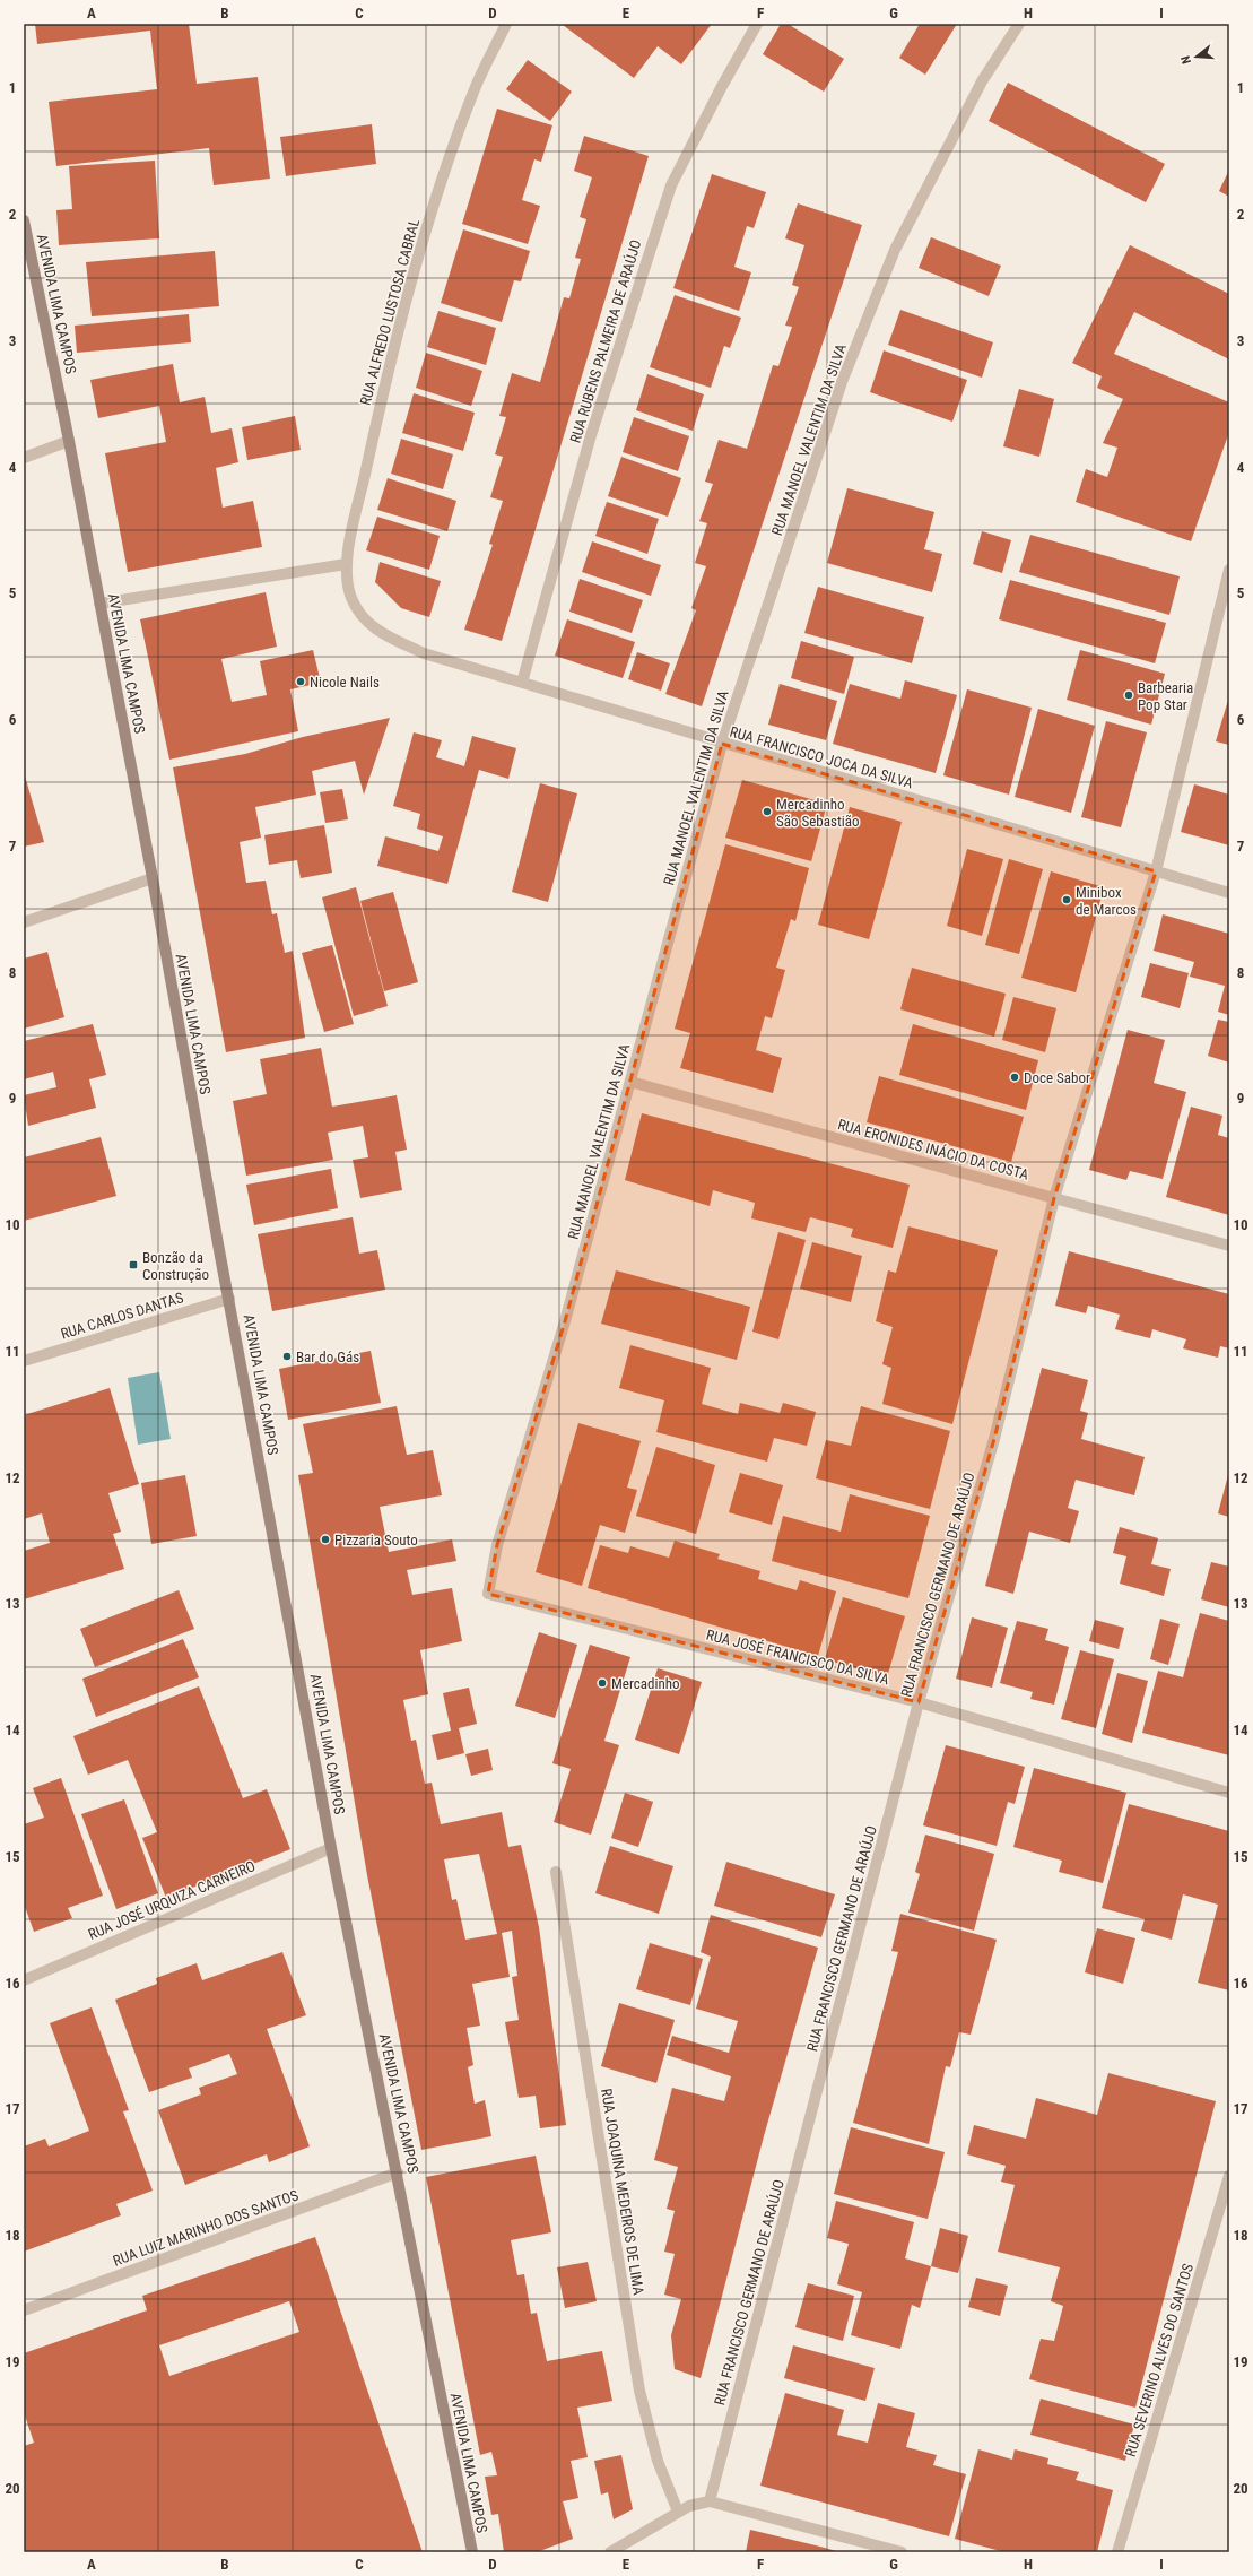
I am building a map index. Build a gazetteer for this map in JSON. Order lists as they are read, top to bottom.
{
  "streets": {
    "main road": ["AVENIDA LIMA CAMPOS"],
    "street": [
      "RUA ALFREDO LUSTOSA CABRAL",
      "RUA RUBENS PALMEIRA DE ARAÚJO",
      "RUA MANOEL VALENTIM DA SILVA",
      "RUA FRANCISCO JOCA DA SILVA",
      "RUA ERONIDES INÁCIO DA COSTA",
      "RUA CARLOS DANTAS",
      "RUA FRANCISCO GERMANO DE ARAÚJO",
      "RUA JOSÉ FRANCISCO DA SILVA",
      "RUA JOSÉ URQUIZA CARNEIRO",
      "RUA JOAQUINA MEDEIROS DE LIMA",
      "RUA LUIZ MARINHO DOS SANTOS",
      "RUA SEVERINO ALVES DO SANTOS"
    ]
  },
  "crossings": [
    ["AVENIDA LIMA CAMPOS", "RUA CARLOS DANTAS"],
    ["AVENIDA LIMA CAMPOS", "RUA JOSÉ URQUIZA CARNEIRO"],
    ["AVENIDA LIMA CAMPOS", "RUA LUIZ MARINHO DOS SANTOS"],
    ["RUA ALFREDO LUSTOSA CABRAL", "RUA FRANCISCO JOCA DA SILVA"],
    ["RUA RUBENS PALMEIRA DE ARAÚJO", "RUA FRANCISCO JOCA DA SILVA"],
    ["RUA MANOEL VALENTIM DA SILVA", "RUA FRANCISCO JOCA DA SILVA"],
    ["RUA MANOEL VALENTIM DA SILVA", "RUA ERONIDES INÁCIO DA COSTA"],
    ["RUA MANOEL VALENTIM DA SILVA", "RUA JOSÉ FRANCISCO DA SILVA"],
    ["RUA FRANCISCO JOCA DA SILVA", "RUA FRANCISCO GERMANO DE ARAÚJO"],
    ["RUA ERONIDES INÁCIO DA COSTA", "RUA FRANCISCO GERMANO DE ARAÚJO"],
    ["RUA FRANCISCO GERMANO DE ARAÚJO", "RUA JOSÉ FRANCISCO DA SILVA"]
  ],
  "places": {
    "other": [
      "Nicole Nails",
      "Barbearia Pop Star",
      "Mercadinho São Sebastião",
      "Minibox de Marcos",
      "Doce Sabor",
      "Bar do Gás",
      "Pizzaria Souto",
      "Mercadinho"
    ],
    "transit": ["Bonzão da Construção"]
  },
  "north": "left",
  "grid": {
    "columns": [
      "A",
      "B",
      "C",
      "D",
      "E",
      "F",
      "G",
      "H",
      "I"
    ],
    "rows": [
      "1",
      "2",
      "3",
      "4",
      "5",
      "6",
      "7",
      "8",
      "9",
      "10",
      "11",
      "12",
      "13",
      "14",
      "15",
      "16",
      "17",
      "18",
      "19",
      "20"
    ]
  }
}
